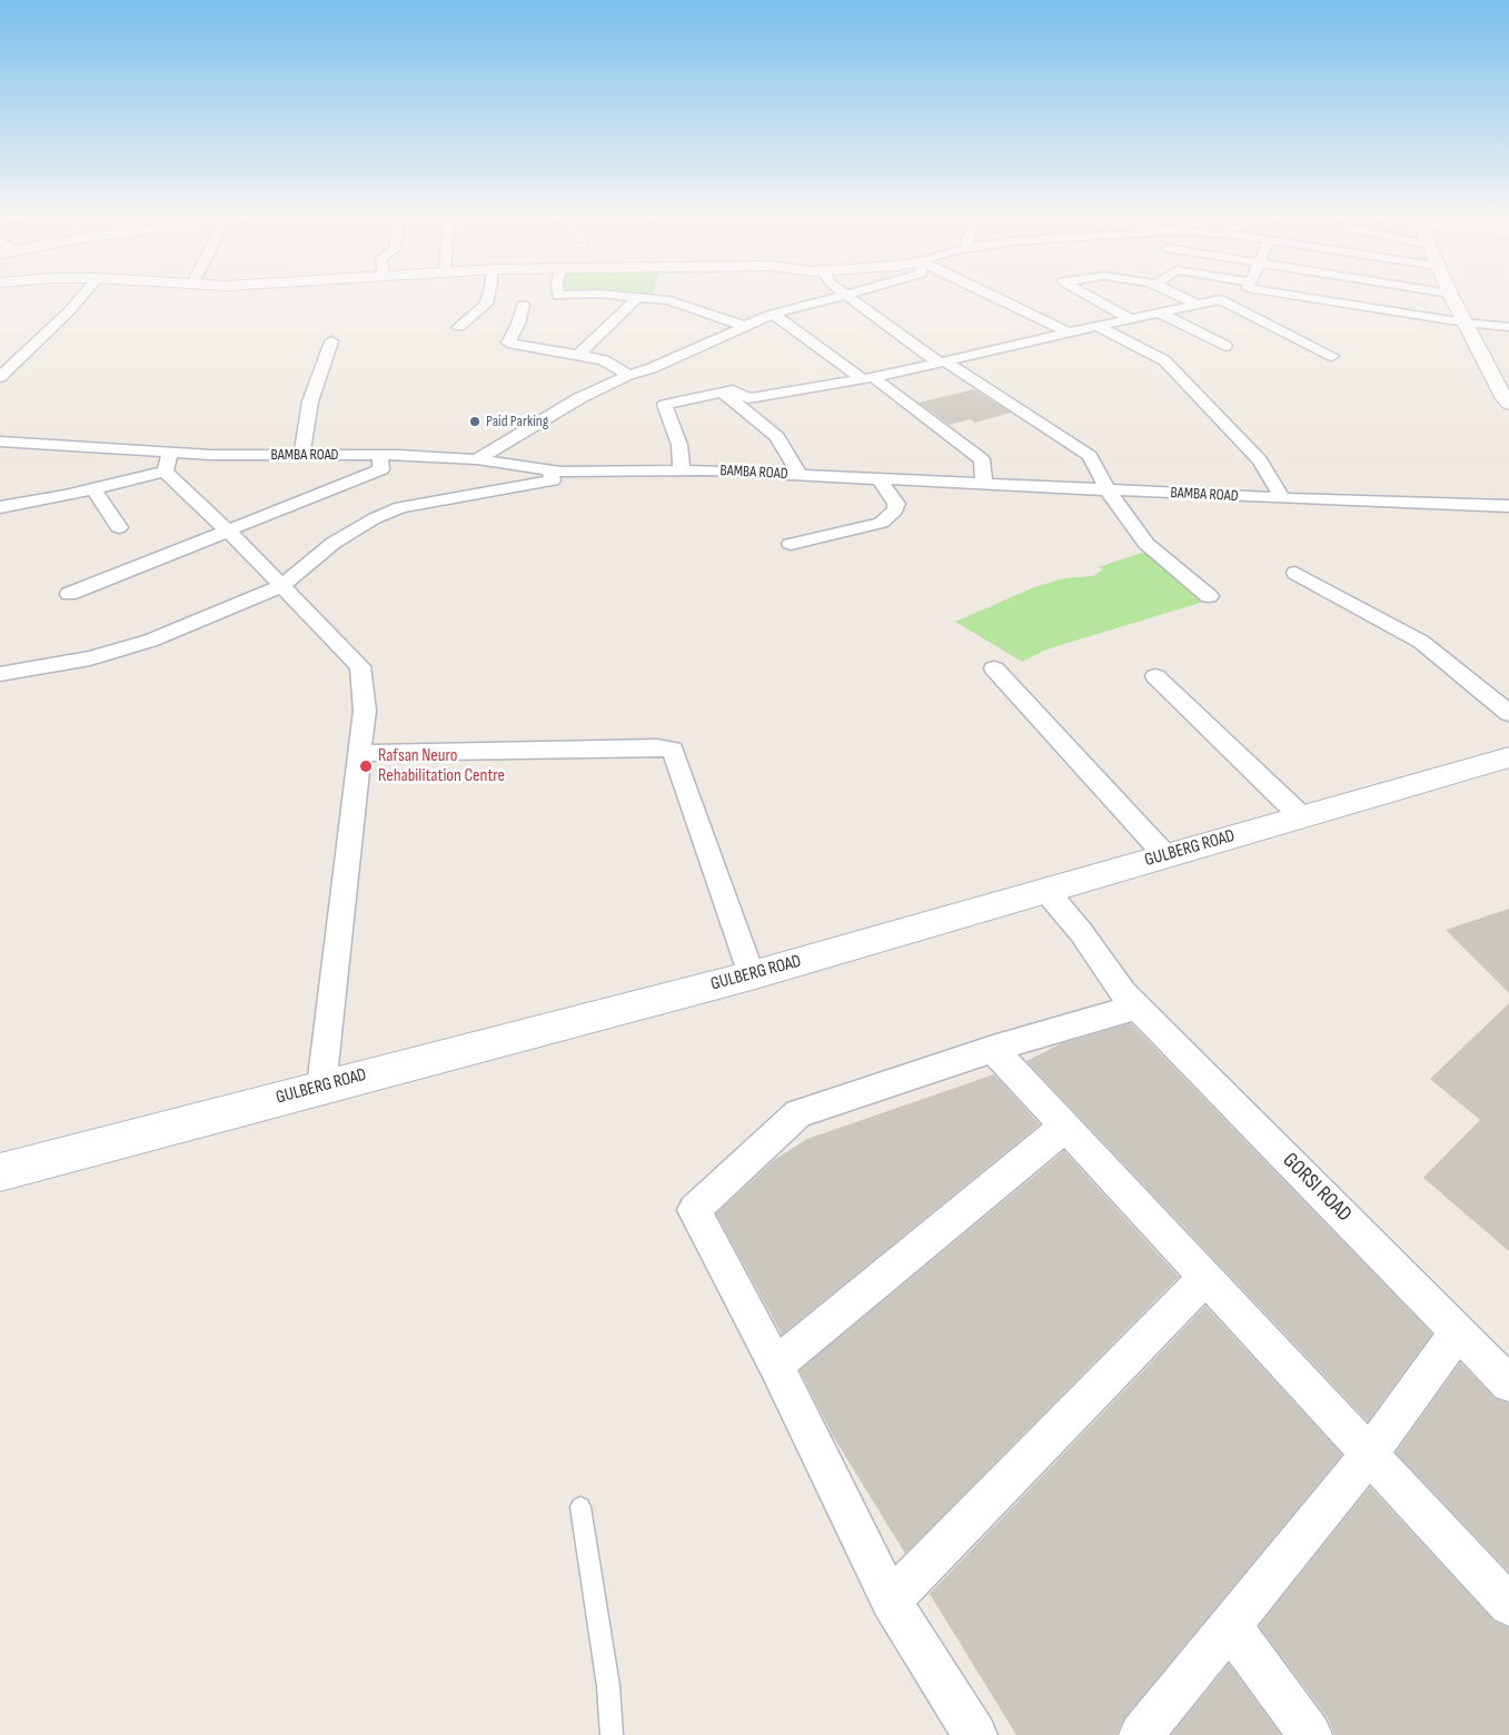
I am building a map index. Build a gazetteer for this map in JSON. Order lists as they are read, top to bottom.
{
  "streets": {
    "street": ["BAMBA ROAD", "GULBERG ROAD", "GORSI ROAD"]
  },
  "crossings": [
    ["GULBERG ROAD", "GORSI ROAD"]
  ],
  "places": ["Paid Parking", "Rafsan Neuro Rehabilitation Centre"]
}
